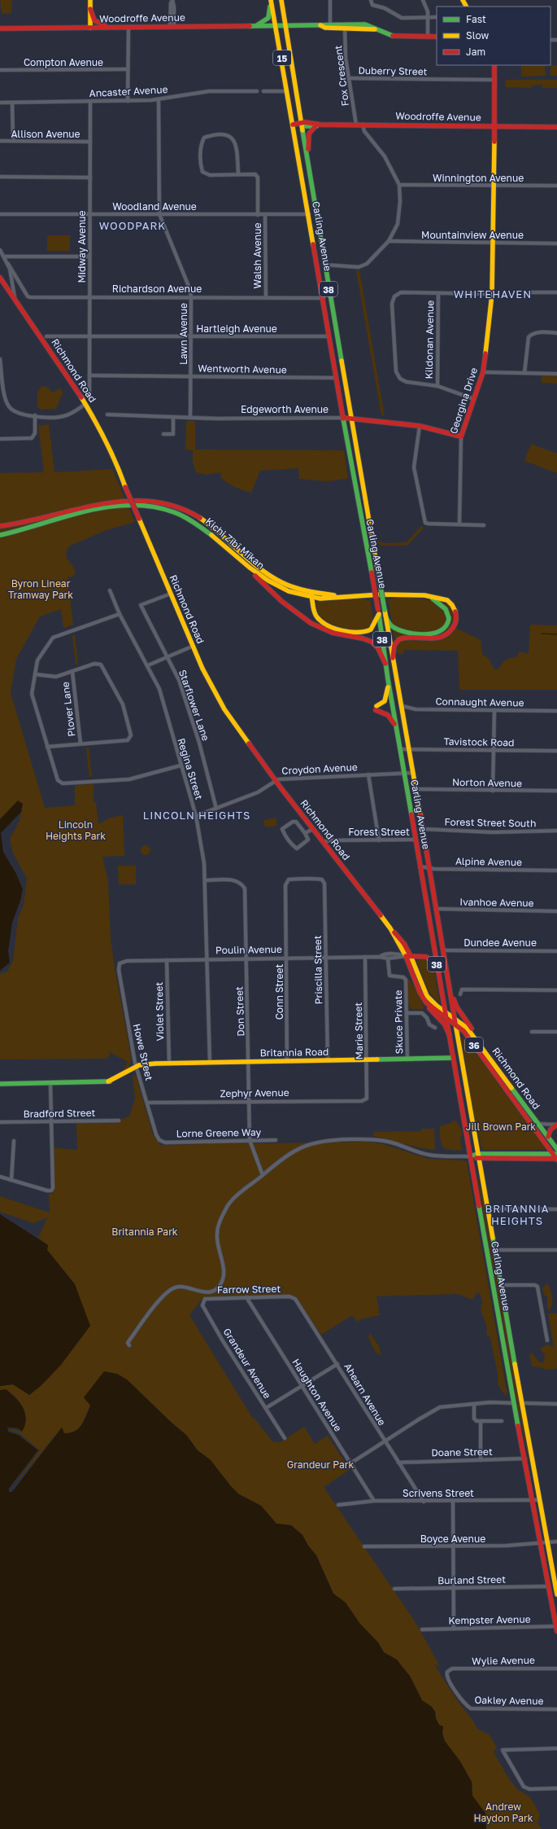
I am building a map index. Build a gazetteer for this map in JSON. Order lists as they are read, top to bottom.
{
  "streets": {
    "main road": [
      "Woodroffe Avenue",
      "15",
      "Carling Avenue",
      "38",
      "Richmond Road",
      "Georgina Drive",
      "Edgeworth Avenue",
      "Kichi Zībī Mīkan",
      "Poulin Avenue",
      "36",
      "Britannia Road"
    ],
    "street": [
      "Compton Avenue",
      "Duberry Street",
      "Fox Crescent",
      "Ancaster Avenue",
      "Allison Avenue",
      "Winnington Avenue",
      "Woodland Avenue",
      "Mountainview Avenue",
      "Midway Avenue",
      "Walsh Avenue",
      "Richardson Avenue",
      "Hartleigh Avenue",
      "Lawn Avenue",
      "Kildonan Avenue",
      "Wentworth Avenue",
      "Connaught Avenue",
      "Starflower Lane",
      "Plover Lane",
      "Tavistock Road",
      "Regina Street",
      "Croydon Avenue",
      "Norton Avenue",
      "Forest Street South",
      "Forest Street",
      "Alpine Avenue",
      "Ivanhoe Avenue",
      "Dundee Avenue",
      "Priscilla Street",
      "Conn Street",
      "Violet Street",
      "Don Street",
      "Skuce Private",
      "Marie Street",
      "Howe Street",
      "Zephyr Avenue",
      "Bradford Street",
      "Lorne Greene Way",
      "Farrow Street",
      "Grandeur Avenue",
      "Ahearn Avenue",
      "Haughton Avenue",
      "Doane Street",
      "Scrivens Street",
      "Boyce Avenue",
      "Burland Street",
      "Kempster Avenue",
      "Wylie Avenue",
      "Oakley Avenue"
    ]
  },
  "crossings": [
    ["Woodroffe Avenue", "Fox Crescent"],
    ["Woodroffe Avenue", "Carling Avenue"],
    ["Woodroffe Avenue", "Georgina Drive"],
    ["Duberry Street", "Fox Crescent"],
    ["Duberry Street", "Georgina Drive"],
    ["Ancaster Avenue", "Midway Avenue"],
    ["Ancaster Avenue", "Lawn Avenue"],
    ["Allison Avenue", "Midway Avenue"],
    ["Winnington Avenue", "Georgina Drive"],
    ["Woodland Avenue", "Carling Avenue"],
    ["Woodland Avenue", "Midway Avenue"],
    ["Woodland Avenue", "Walsh Avenue"],
    ["Woodland Avenue", "Lawn Avenue"],
    ["Mountainview Avenue", "Georgina Drive"],
    ["Carling Avenue", "Richardson Avenue"],
    ["Carling Avenue", "Hartleigh Avenue"],
    ["Carling Avenue", "Wentworth Avenue"],
    ["Carling Avenue", "Richmond Road"],
    ["Carling Avenue", "Edgeworth Avenue"],
    ["Carling Avenue", "Kichi Zībī Mīkan"],
    ["Carling Avenue", "Connaught Avenue"],
    ["Carling Avenue", "Tavistock Road"],
    ["Carling Avenue", "Croydon Avenue"],
    ["Carling Avenue", "Norton Avenue"],
    ["Carling Avenue", "Forest Street South"],
    ["Carling Avenue", "Forest Street"],
    ["Carling Avenue", "Alpine Avenue"],
    ["Carling Avenue", "Ivanhoe Avenue"],
    ["Carling Avenue", "Dundee Avenue"],
    ["Carling Avenue", "Britannia Road"],
    ["Carling Avenue", "Doane Street"],
    ["Carling Avenue", "Scrivens Street"],
    ["Carling Avenue", "Boyce Avenue"],
    ["Carling Avenue", "Burland Street"],
    ["Carling Avenue", "Kempster Avenue"],
    ["Midway Avenue", "Richardson Avenue"],
    ["Midway Avenue", "Hartleigh Avenue"],
    ["Midway Avenue", "Wentworth Avenue"],
    ["Walsh Avenue", "Richardson Avenue"],
    ["Richardson Avenue", "Lawn Avenue"],
    ["Hartleigh Avenue", "Lawn Avenue"],
    ["Lawn Avenue", "Wentworth Avenue"],
    ["Lawn Avenue", "Edgeworth Avenue"],
    ["Richmond Road", "Starflower Lane"],
    ["Richmond Road", "Croydon Avenue"],
    ["Richmond Road", "Forest Street"],
    ["Richmond Road", "Poulin Avenue"],
    ["Georgina Drive", "Edgeworth Avenue"],
    ["Starflower Lane", "Croydon Avenue"],
    ["Regina Street", "Croydon Avenue"],
    ["Regina Street", "Poulin Avenue"],
    ["Regina Street", "Don Street"],
    ["Regina Street", "Britannia Road"],
    ["Poulin Avenue", "Priscilla Street"],
    ["Poulin Avenue", "Conn Street"],
    ["Poulin Avenue", "Violet Street"],
    ["Poulin Avenue", "Don Street"],
    ["Poulin Avenue", "Skuce Private"],
    ["Poulin Avenue", "Marie Street"],
    ["Poulin Avenue", "Howe Street"],
    ["Priscilla Street", "Conn Street"],
    ["Priscilla Street", "Britannia Road"],
    ["Conn Street", "Britannia Road"],
    ["Violet Street", "Britannia Road"],
    ["Don Street", "Britannia Road"],
    ["Don Street", "Zephyr Avenue"],
    ["Don Street", "Lorne Greene Way"],
    ["Skuce Private", "Britannia Road"],
    ["Marie Street", "Britannia Road"],
    ["Marie Street", "Zephyr Avenue"],
    ["Howe Street", "Britannia Road"],
    ["Howe Street", "Zephyr Avenue"],
    ["Howe Street", "Lorne Greene Way"],
    ["Farrow Street", "Grandeur Avenue"],
    ["Farrow Street", "Ahearn Avenue"],
    ["Farrow Street", "Haughton Avenue"],
    ["Ahearn Avenue", "Doane Street"],
    ["Ahearn Avenue", "Scrivens Street"],
    ["Haughton Avenue", "Scrivens Street"],
    ["Wylie Avenue", "Oakley Avenue"]
  ],
  "districts": [
    "WOODPARK",
    "WHITEHAVEN",
    "LINCOLN HEIGHTS",
    "BRITANNIA HEIGHTS"
  ],
  "parks": [
    "Byron Linear Tramway Park",
    "Lincoln Heights Park",
    "Jill Brown Park",
    "Britannia Park",
    "Grandeur Park",
    "Andrew Haydon Park"
  ],
  "legend": ["Fast", "Slow", "Jam"]
}
